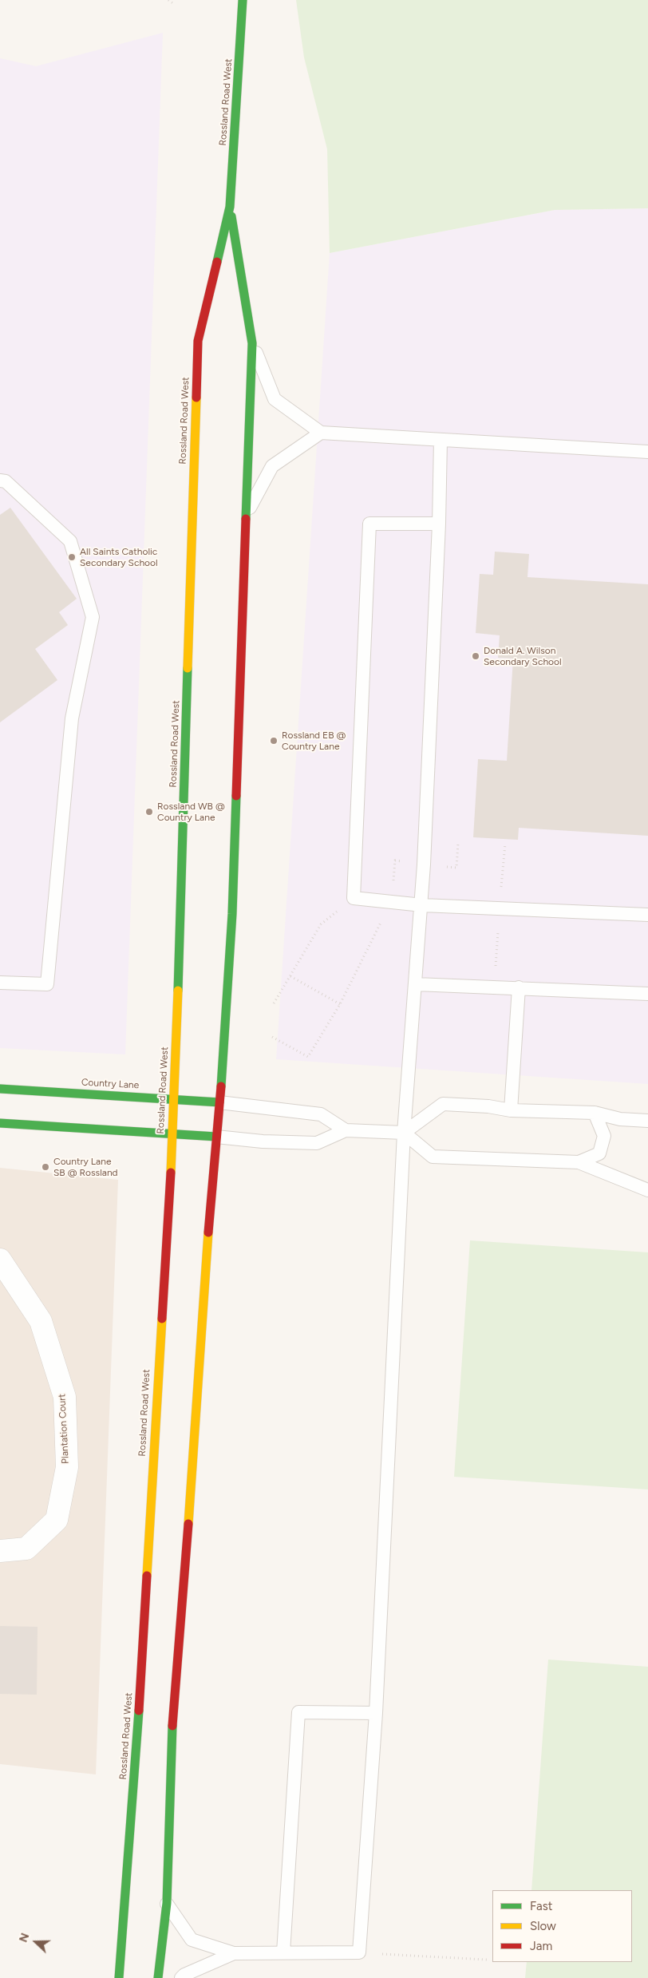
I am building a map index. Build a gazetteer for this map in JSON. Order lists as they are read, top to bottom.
{
  "streets": {
    "main road": ["Rossland Road West", "Country Lane"],
    "street": ["Plantation Court"]
  },
  "crossings": [
    ["Rossland Road West", "Country Lane"]
  ],
  "places": [
    "All Saints Catholic Secondary School",
    "Donald A. Wilson Secondary School",
    "Rossland EB @ Country Lane",
    "Rossland WB @ Country Lane",
    "Country Lane SB @ Rossland"
  ],
  "legend": ["Fast", "Slow", "Jam"],
  "north": "left"
}
